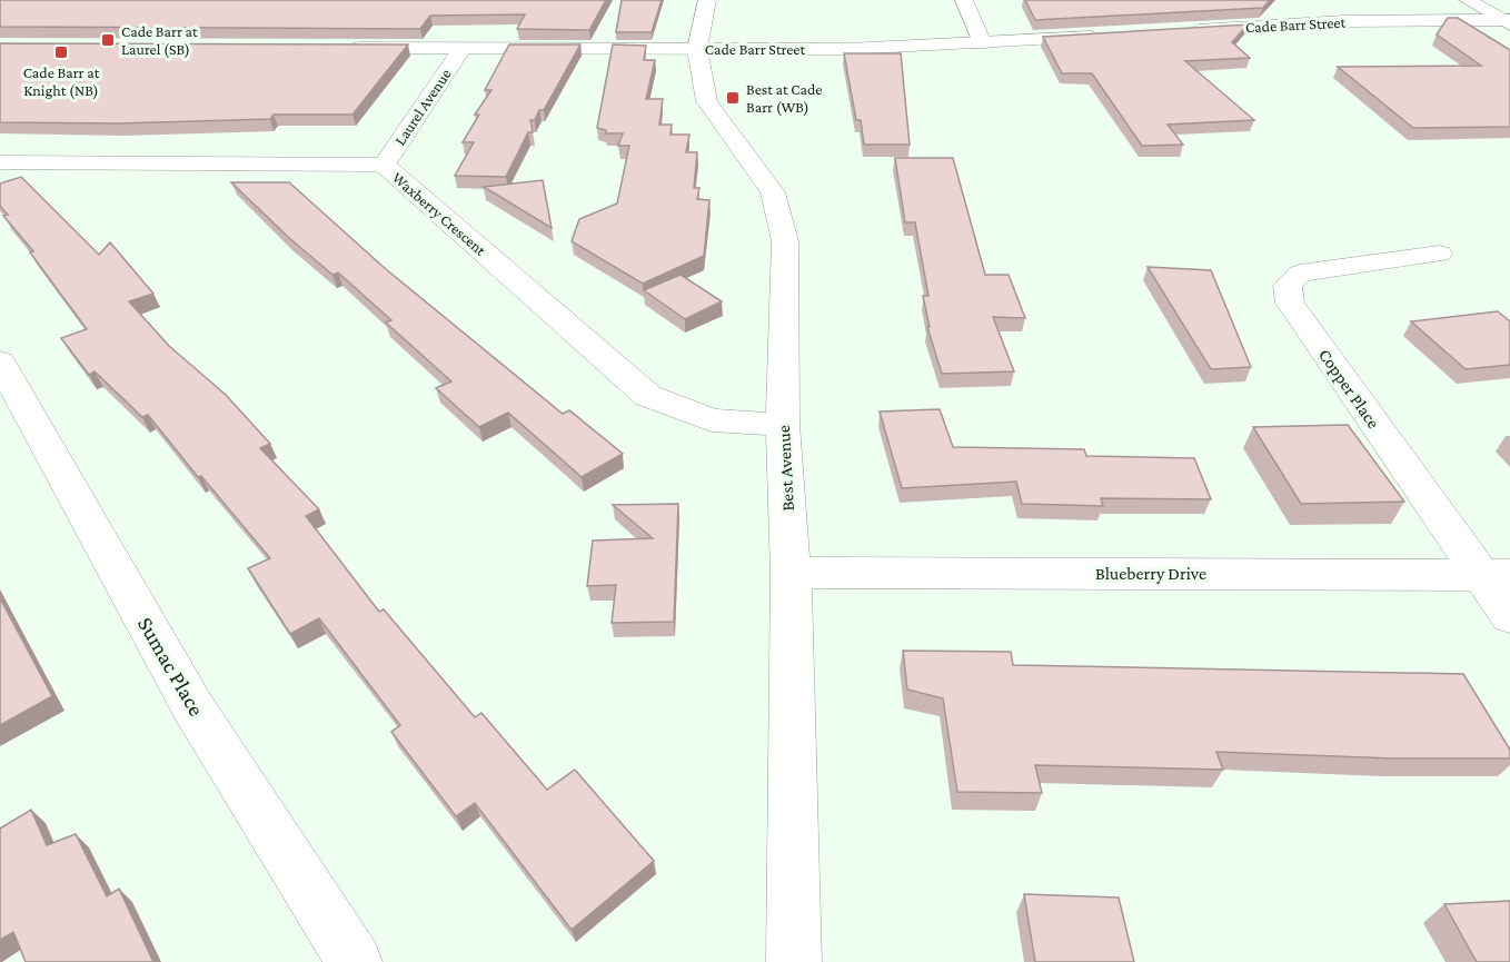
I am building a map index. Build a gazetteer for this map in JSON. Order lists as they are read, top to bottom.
{
  "streets": {
    "street": [
      "Cade Barr Street",
      "Laurel Avenue",
      "Waxberry Crescent",
      "Copper Place",
      "Best Avenue",
      "Blueberry Drive",
      "Sumac Place"
    ]
  },
  "crossings": [
    ["Cade Barr Street", "Laurel Avenue"],
    ["Cade Barr Street", "Best Avenue"],
    ["Laurel Avenue", "Waxberry Crescent"],
    ["Waxberry Crescent", "Best Avenue"],
    ["Copper Place", "Blueberry Drive"],
    ["Best Avenue", "Blueberry Drive"]
  ],
  "places": {
    "transit": ["Cade Barr at Laurel (SB)", "Cade Barr at Knight (NB)", "Best at Cade Barr (WB)"]
  }
}
